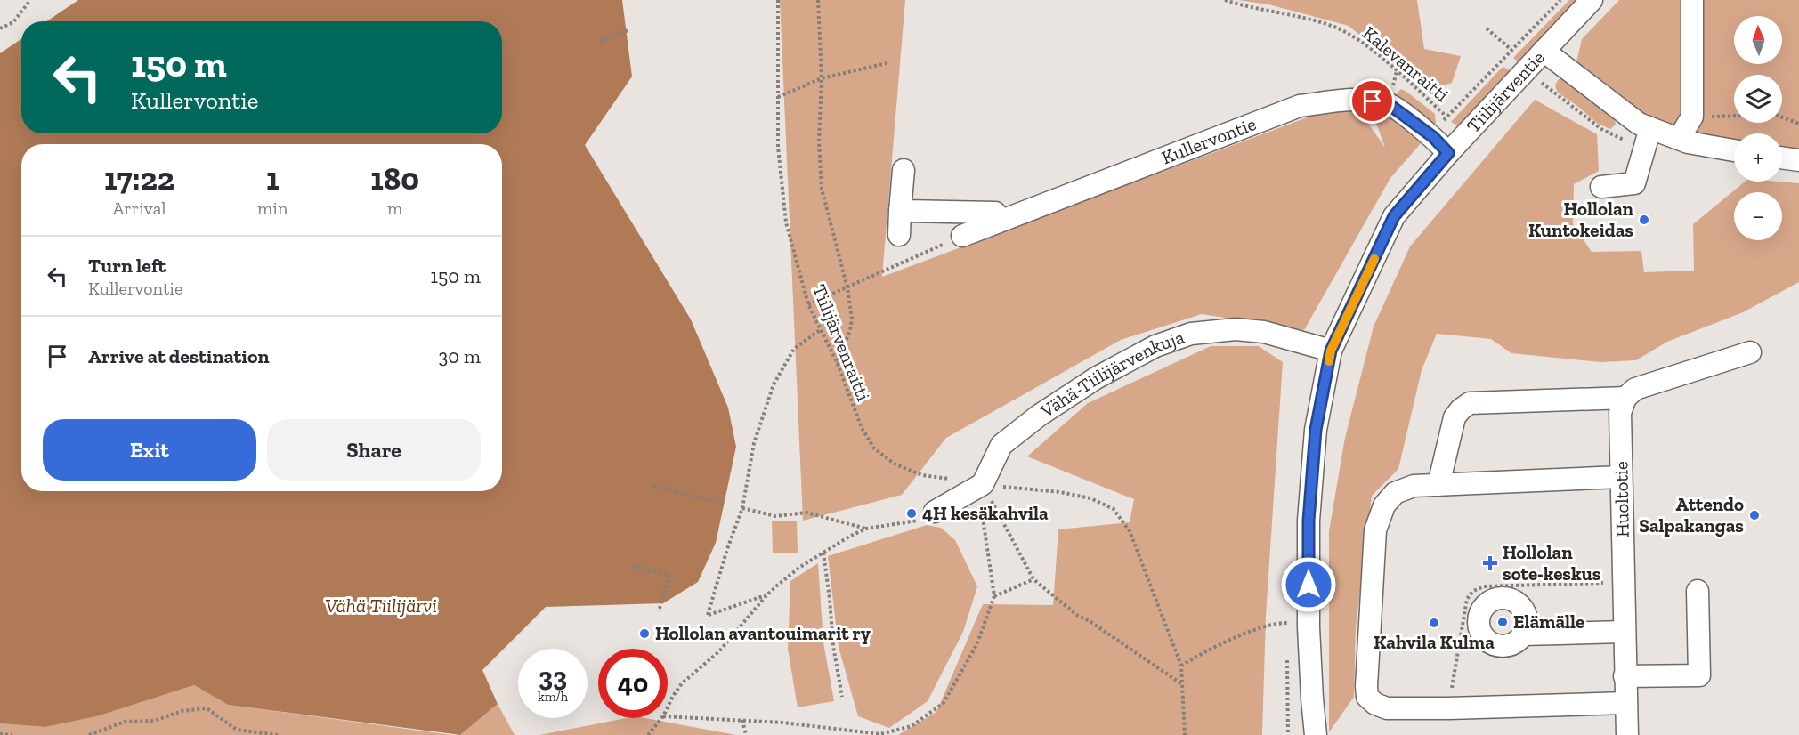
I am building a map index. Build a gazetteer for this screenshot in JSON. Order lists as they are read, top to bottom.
{
  "streets": {
    "street": [
      "Tiilijärventie",
      "Kullervontie",
      "Vähä-Tiilijärvenkuja",
      "Huoltotie"
    ],
    "path": ["Kalevanraitti", "Tiilijärvenraitti"]
  },
  "crossings": [
    ["Tiilijärventie", "Kullervontie"],
    ["Tiilijärventie", "Vähä-Tiilijärvenkuja"],
    ["Tiilijärvenraitti", "Vähä-Tiilijärvenkuja"]
  ],
  "water": ["Vähä Tiilijärvi"],
  "places": {
    "other": [
      "Hollolan Kuntokeidas",
      "4H kesäkahvila",
      "Attendo Salpakangas",
      "Elämälle",
      "Kahvila Kulma",
      "Hollolan avantouimarit ry"
    ],
    "health": ["Hollolan sote-keskus"]
  },
  "north": "top",
  "page": {
    "map_buttons": ["+", "−"],
    "turn": ["150 m", "Kullervontie"],
    "eta": [
      "17:22",
      "Arrival",
      "1",
      "min",
      "180",
      "m"
    ],
    "list": [
      {
        "name": "Turn left",
        "note": "Kullervontie",
        "value": "150 m"
      },
      {
        "name": "Arrive at destination",
        "value": "30 m"
      }
    ],
    "buttons": ["Exit", "Share"],
    "speed": "33 km/h",
    "limit": "40"
  }
}
